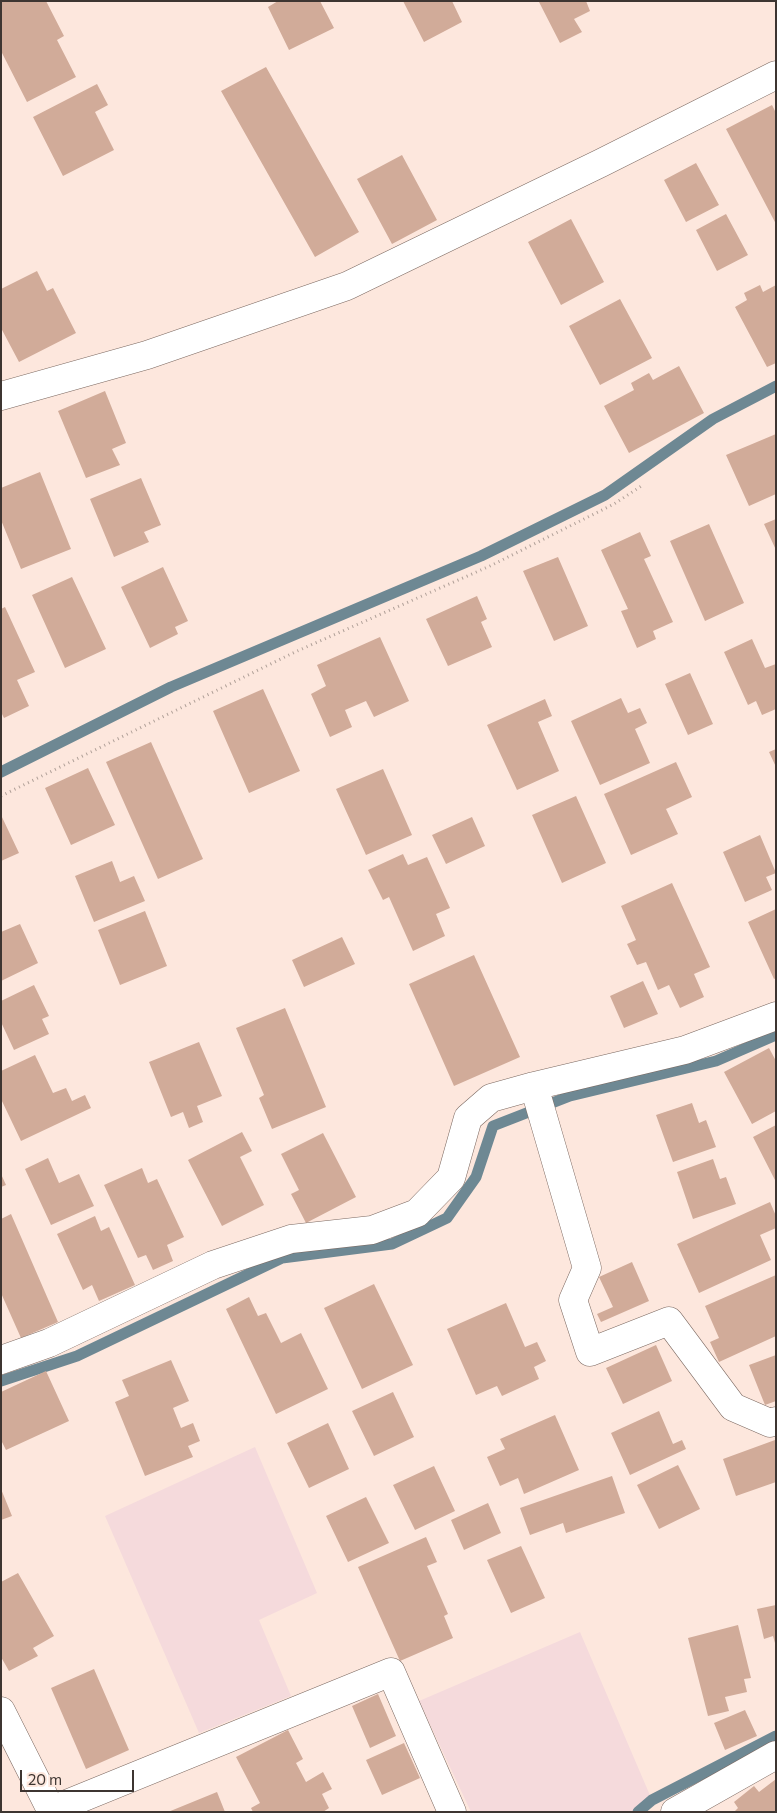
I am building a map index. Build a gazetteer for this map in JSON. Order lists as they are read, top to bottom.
{
  "scale_bar": "20 m"
}
